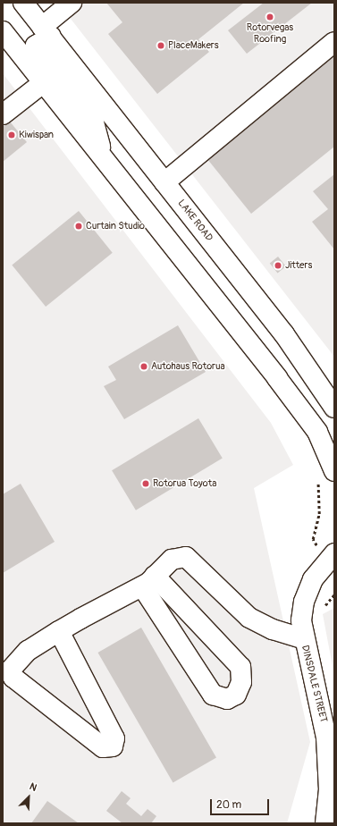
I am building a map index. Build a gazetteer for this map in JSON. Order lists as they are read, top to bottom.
{
  "streets": {
    "main road": ["LAKE ROAD", "DINSDALE STREET"]
  },
  "places": [
    "Rotorvegas Roofing",
    "PlaceMakers",
    "Kiwispan",
    "Curtain Studio",
    "Jitters",
    "Autohaus Rotorua",
    "Rotorua Toyota"
  ],
  "scale_bar": "20 m",
  "north": "top right"
}
